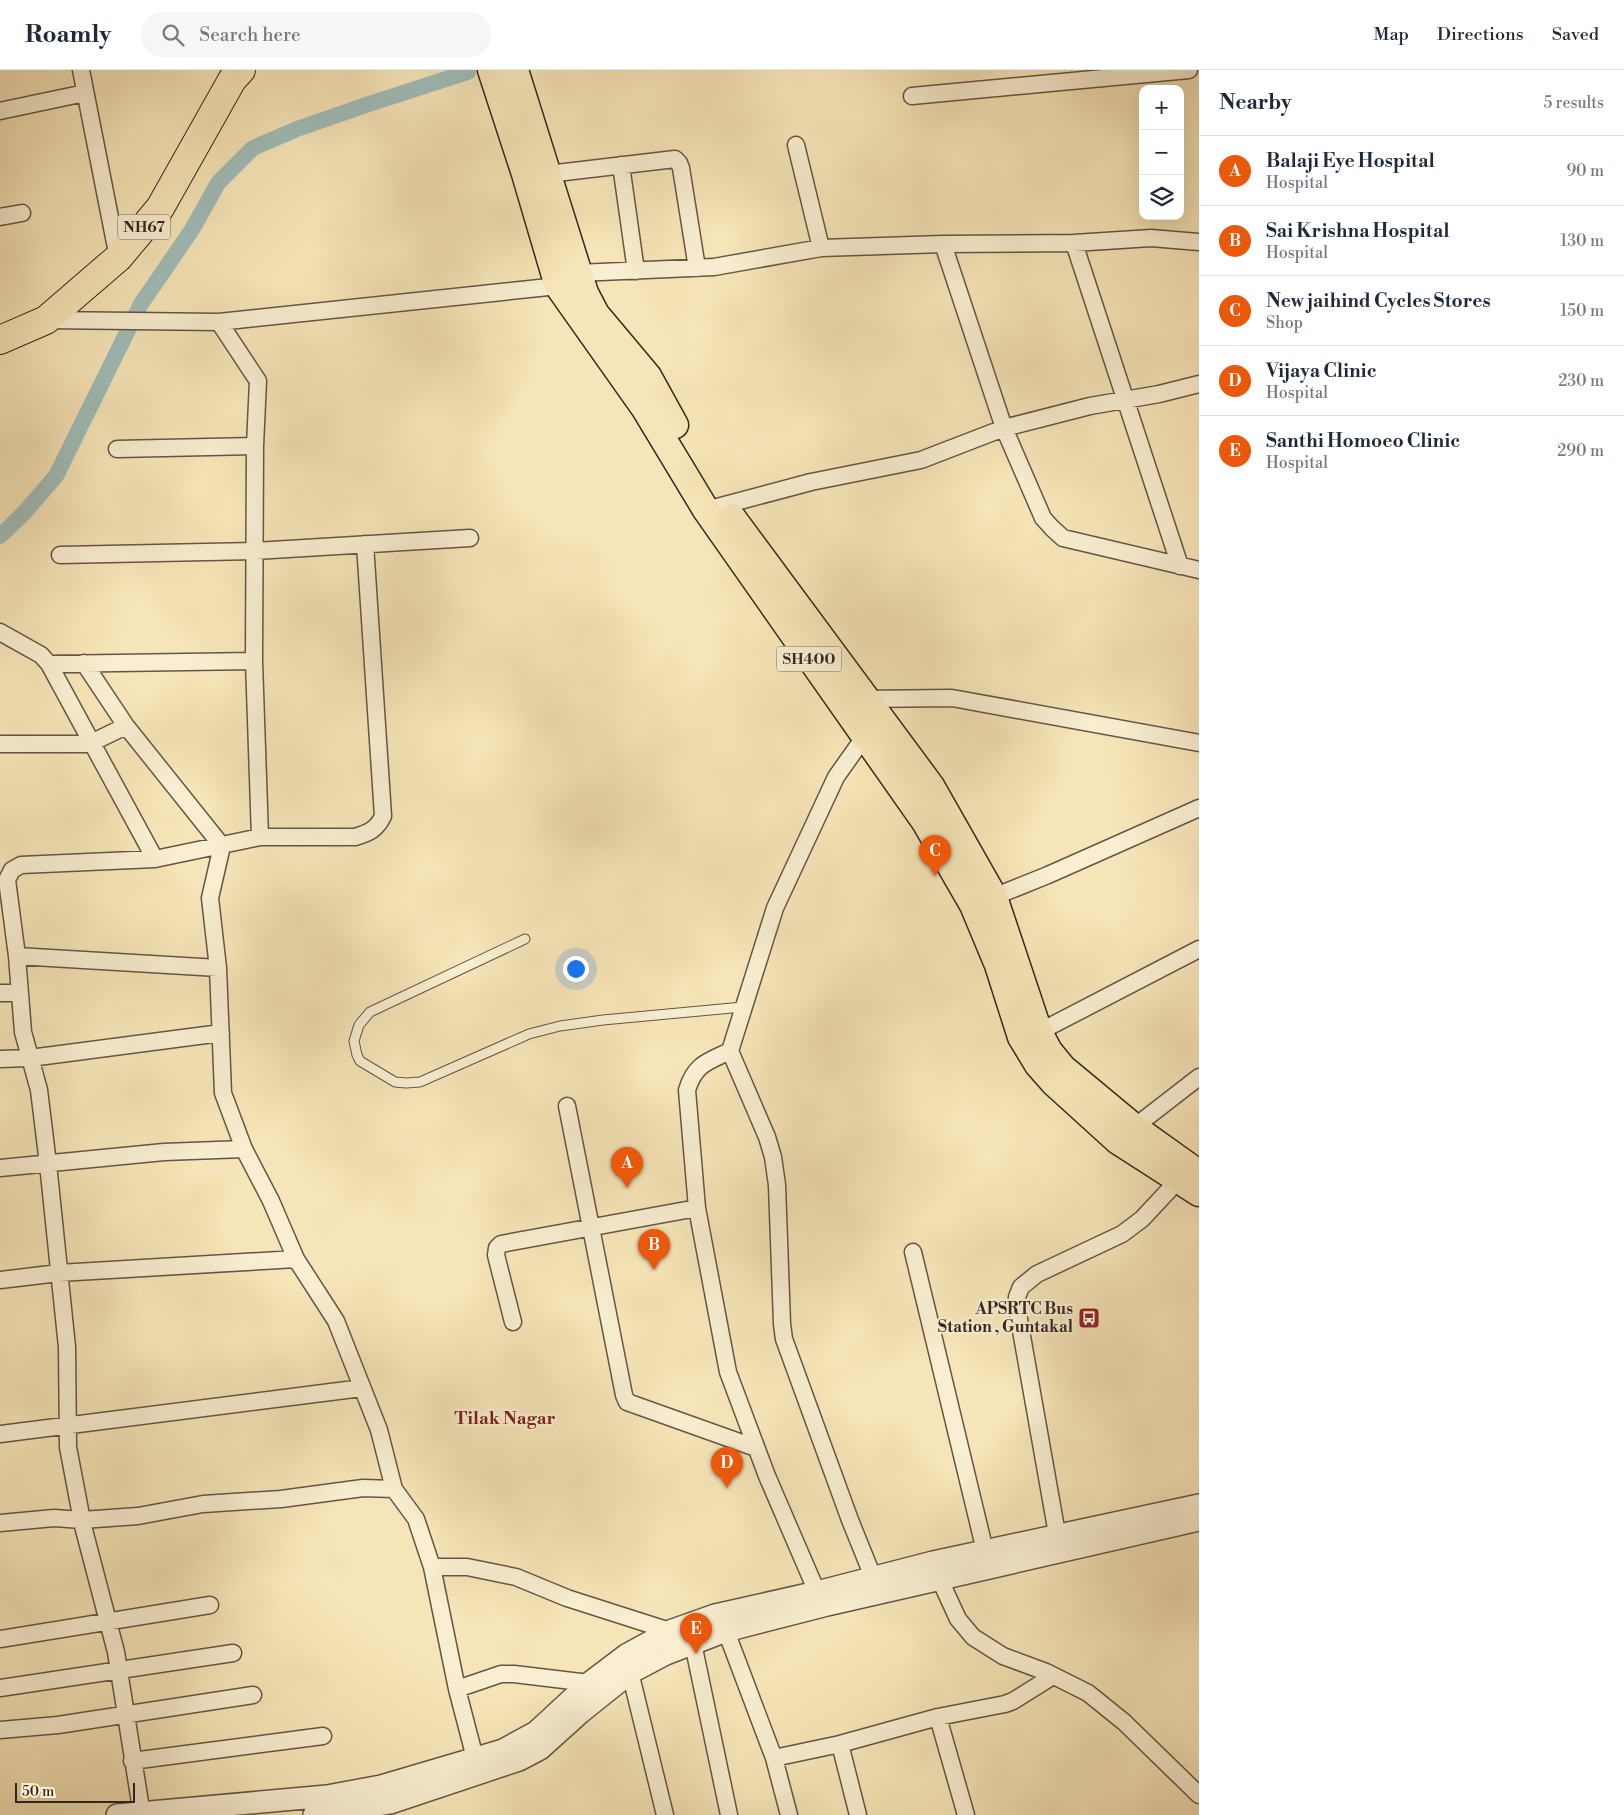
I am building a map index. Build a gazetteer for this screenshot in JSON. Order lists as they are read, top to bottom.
{
  "streets": {
    "highway": ["NH67"],
    "main road": ["SH400"]
  },
  "districts": ["Tilak Nagar"],
  "places": {
    "bus stop": ["APSRTC Bus Station , Guntakal"]
  },
  "scale_bar": "50 m",
  "page": {
    "header": "Roamly",
    "search": "Search here",
    "nav": ["Map", "Directions", "Saved"],
    "heading": ["Nearby", "5 results"],
    "map_buttons": ["+", "−"],
    "list": [
      {
        "mark": "A",
        "name": "Balaji Eye Hospital",
        "note": "Hospital",
        "value": "90 m"
      },
      {
        "mark": "B",
        "name": "Sai Krishna Hospital",
        "note": "Hospital",
        "value": "130 m"
      },
      {
        "mark": "C",
        "name": "New jaihind Cycles Stores",
        "note": "Shop",
        "value": "150 m"
      },
      {
        "mark": "D",
        "name": "Vijaya Clinic",
        "note": "Hospital",
        "value": "230 m"
      },
      {
        "mark": "E",
        "name": "Santhi Homoeo Clinic",
        "note": "Hospital",
        "value": "290 m"
      }
    ],
    "pins": [
      "C",
      "A",
      "B",
      "D",
      "E"
    ],
    "scale": "50 m"
  }
}
